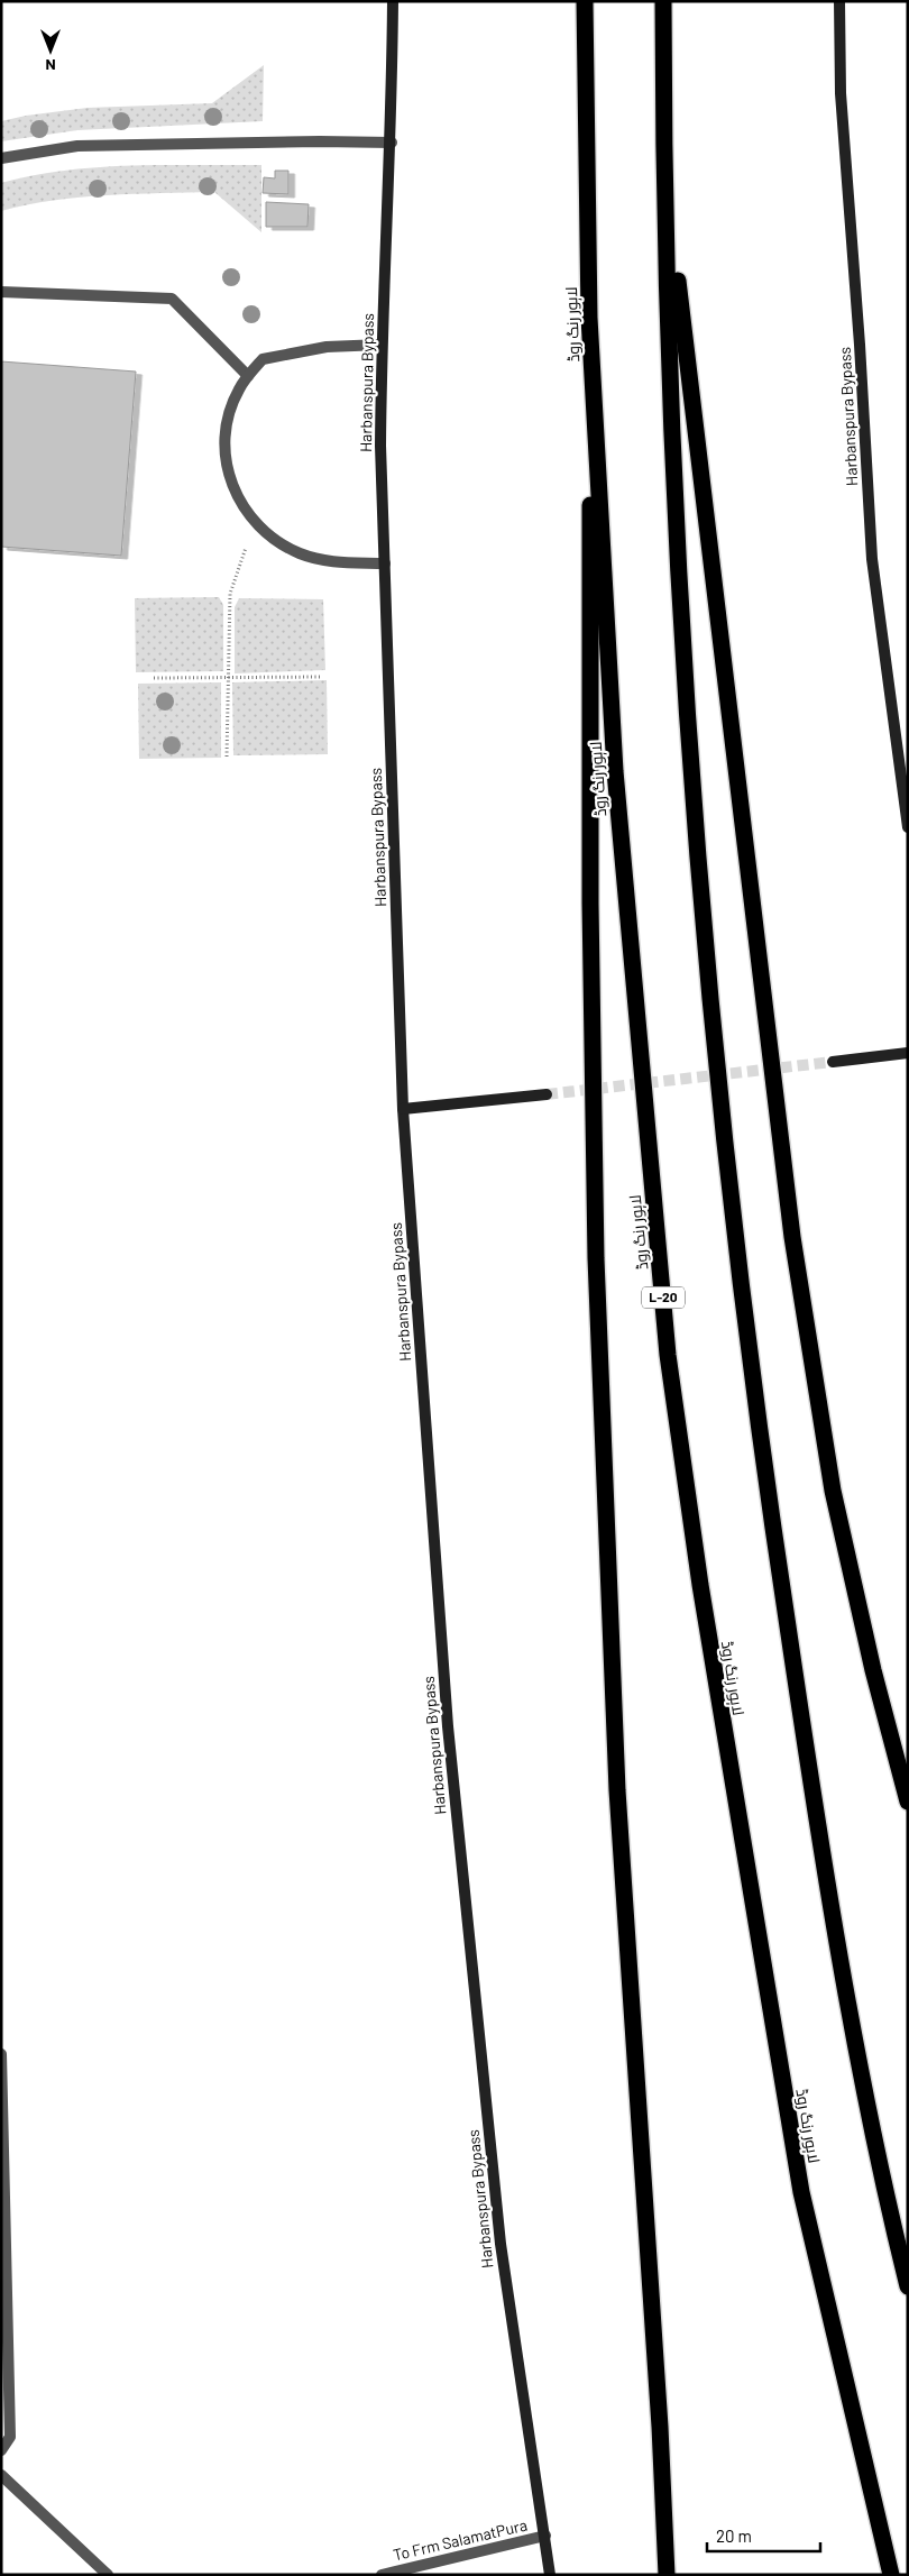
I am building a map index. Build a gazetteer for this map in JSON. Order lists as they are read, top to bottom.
{
  "streets": {
    "highway": ["لاہور رنگ روڈ", "L-20"],
    "street": ["Harbanspura Bypass", "To Frm SalamatPura"]
  },
  "crossings": [
    ["Harbanspura Bypass", "To Frm SalamatPura"]
  ],
  "scale_bar": "20 m",
  "north": "bottom"
}
